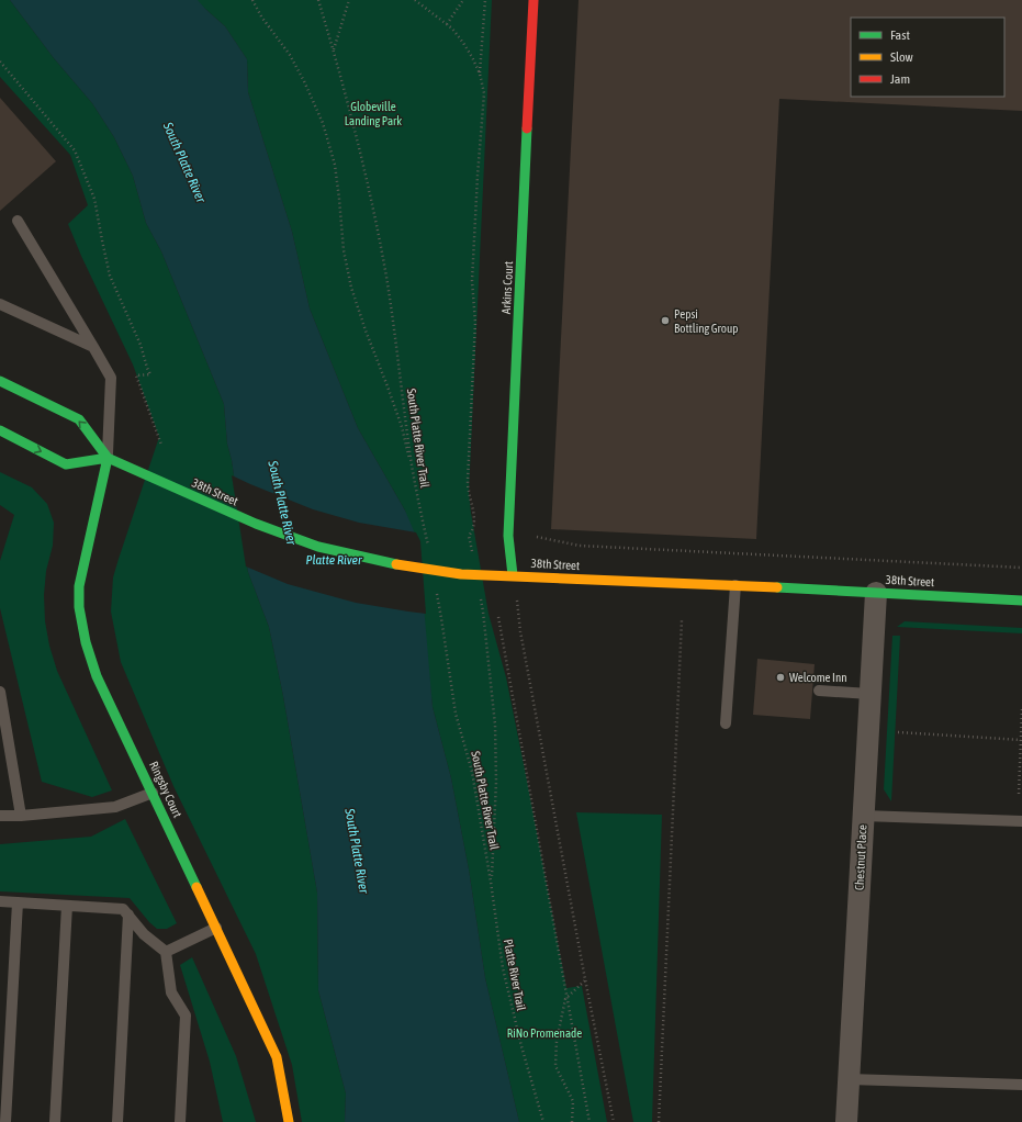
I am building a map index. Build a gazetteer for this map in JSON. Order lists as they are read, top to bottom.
{
  "streets": {
    "street": [
      "Arkins Court",
      "38th Street",
      "Ringsby Court",
      "Chestnut Place"
    ],
    "path": ["South Platte River Trail", "Platte River Trail"]
  },
  "crossings": [
    ["Arkins Court", "38th Street"],
    ["South Platte River Trail", "Platte River Trail"],
    ["38th Street", "Ringsby Court"],
    ["38th Street", "Chestnut Place"]
  ],
  "water": ["South Platte River", "Platte River"],
  "parks": ["Globeville Landing Park", "RiNo Promenade"],
  "places": ["Pepsi Bottling Group", "Welcome Inn"],
  "legend": ["Fast", "Slow", "Jam"]
}
